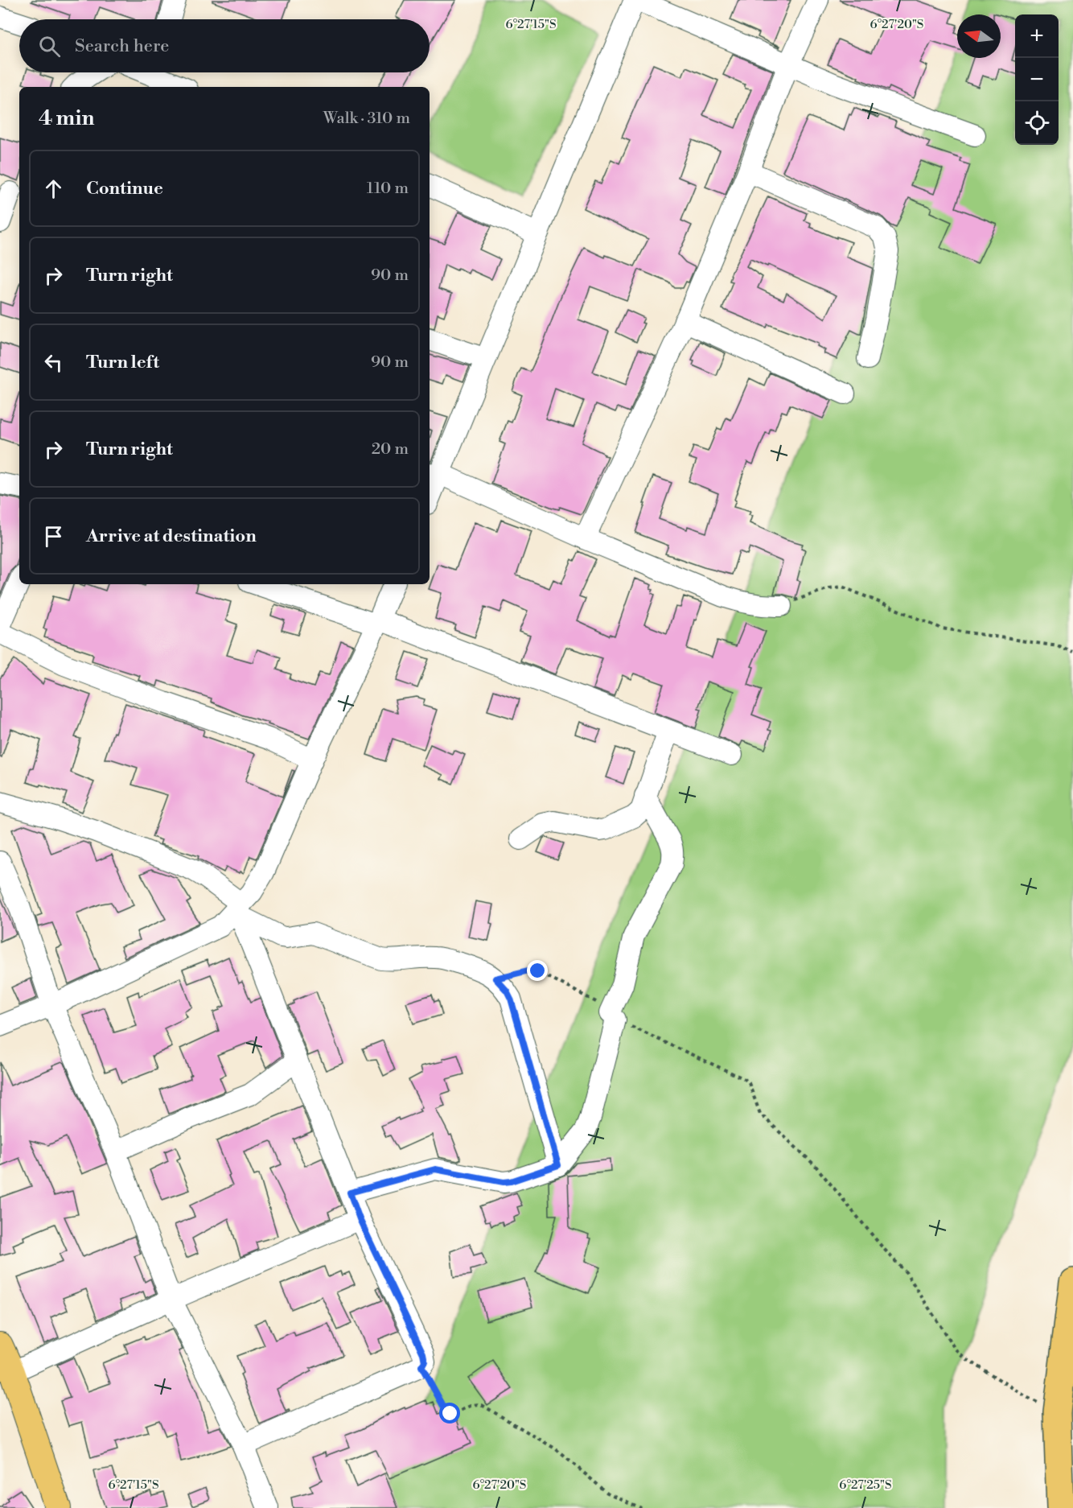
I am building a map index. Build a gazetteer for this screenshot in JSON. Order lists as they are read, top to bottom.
{
  "north": "left",
  "page": {
    "map_buttons": ["+", "−"],
    "search": "Search here",
    "heading": ["4 min", "Walk · 310 m"],
    "list": [
      ["Continue", "110 m"],
      ["Turn right", "90 m"],
      ["Turn left", "90 m"],
      ["Turn right", "20 m"],
      "Arrive at destination"
    ]
  },
  "coordinates": ["6°27'15\"S", "6°27'20\"S", "6°27'25\"S"]
}
